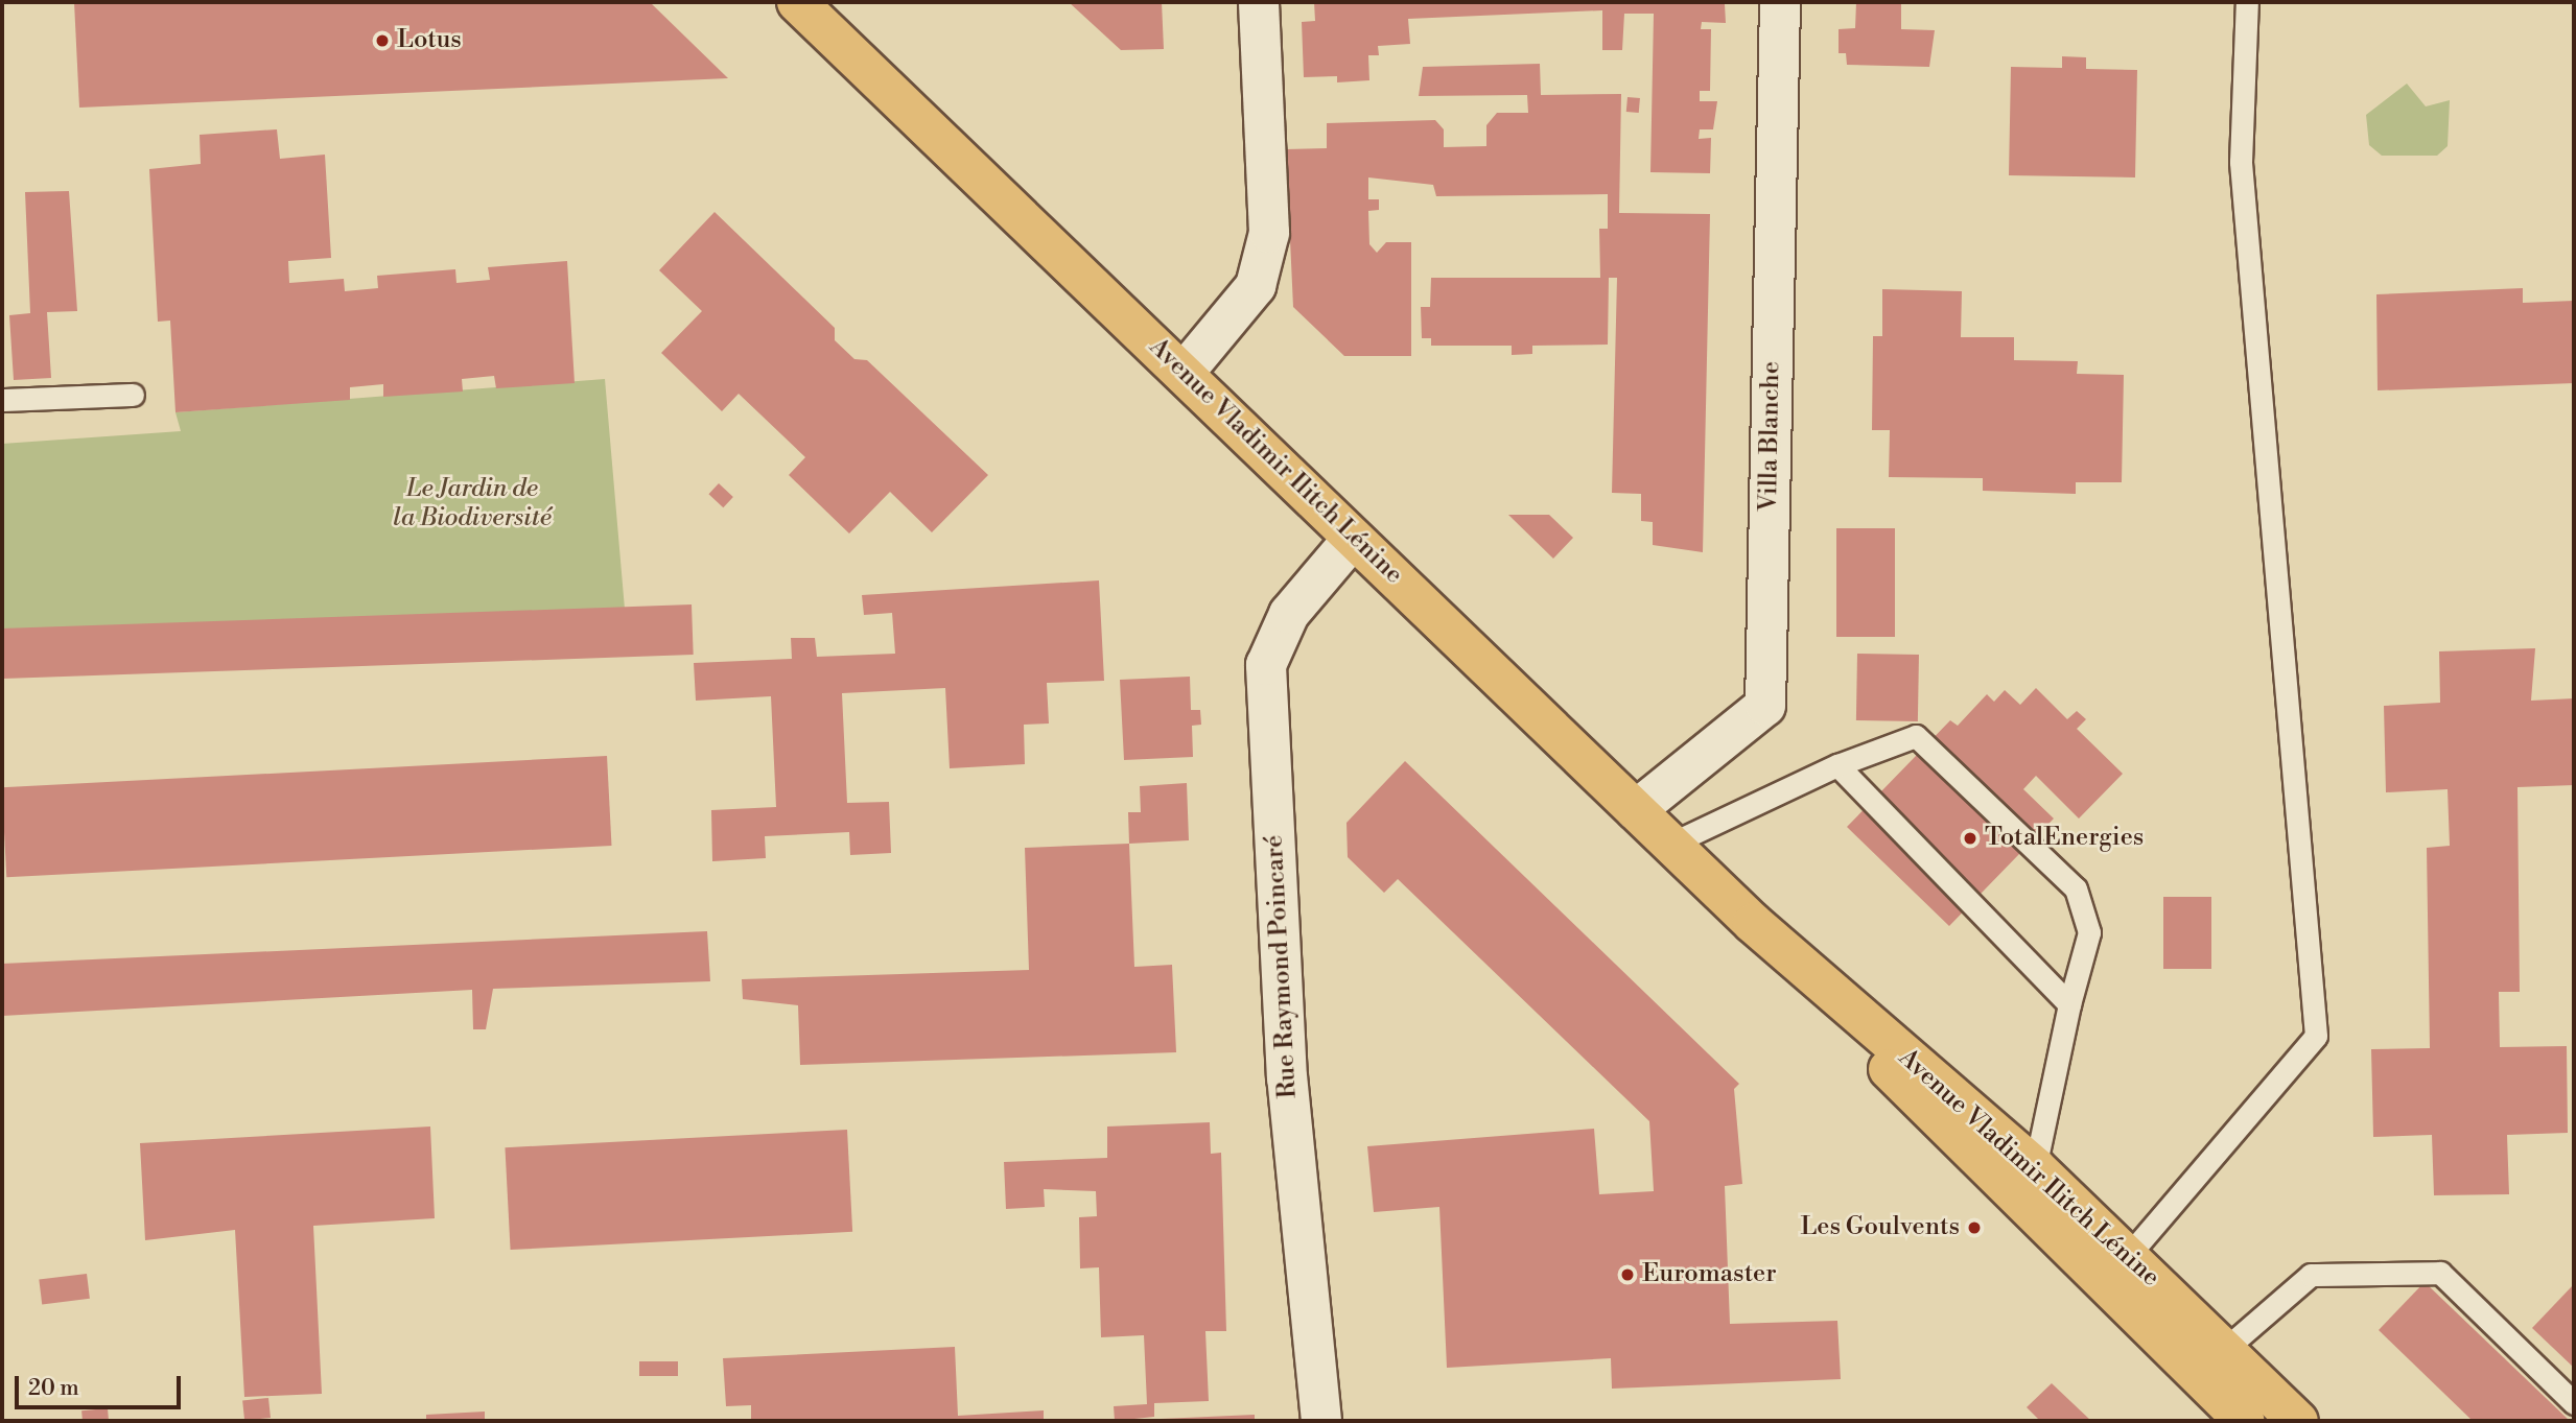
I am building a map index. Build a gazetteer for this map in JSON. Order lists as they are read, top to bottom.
{
  "streets": {
    "main road": ["Avenue Vladimir Ilitch Lénine"],
    "street": ["Villa Blanche", "Rue Raymond Poincaré"]
  },
  "crossings": [
    ["Villa Blanche", "Avenue Vladimir Ilitch Lénine"],
    ["Avenue Vladimir Ilitch Lénine", "Rue Raymond Poincaré"]
  ],
  "parks": ["Le Jardin de la Biodiversité"],
  "places": [
    "Lotus",
    "TotalEnergies",
    "Les Goulvents",
    "Euromaster"
  ],
  "scale_bar": "20 m"
}
